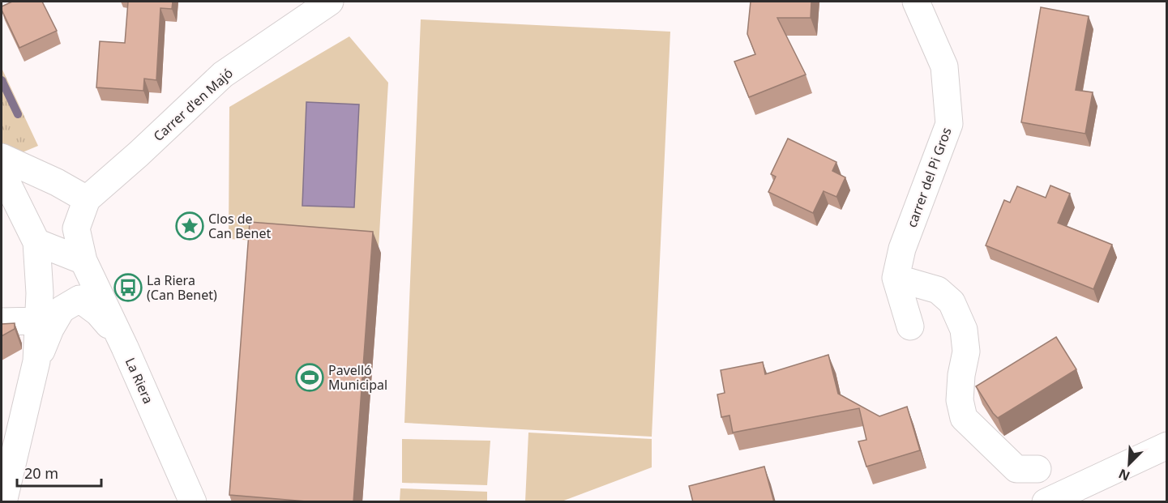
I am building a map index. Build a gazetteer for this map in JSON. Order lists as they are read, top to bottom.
{
  "streets": {
    "street": ["Carrer d'en Majó", "carrer del Pi Gros", "La Riera"]
  },
  "crossings": [
    ["Carrer d'en Majó", "La Riera"]
  ],
  "places": {
    "place": ["Clos de Can Benet"],
    "bus stop": ["La Riera (Can Benet)"],
    "sports": ["Pavelló Municipal"]
  },
  "scale_bar": "20 m",
  "north": "bottom left"
}
